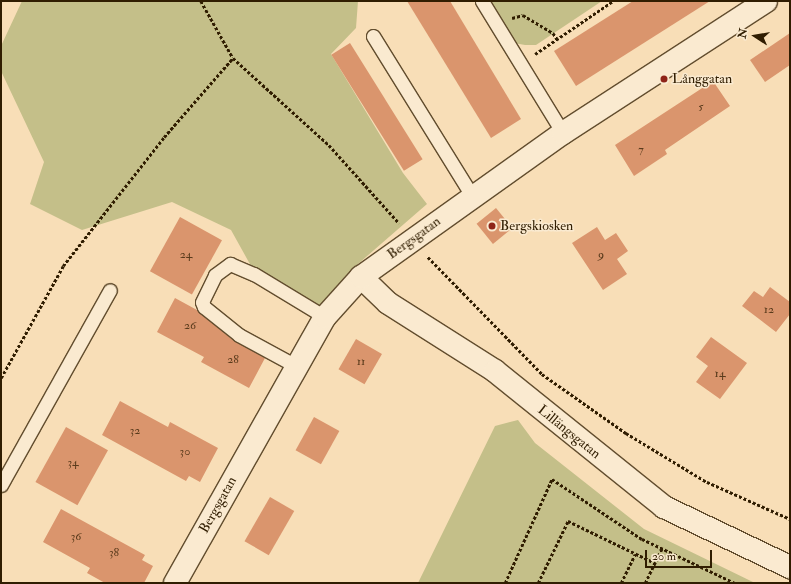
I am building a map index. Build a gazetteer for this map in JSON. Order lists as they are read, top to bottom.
{
  "streets": {
    "street": ["Bergsgatan", "Lillängsgatan"]
  },
  "crossings": [
    ["Bergsgatan", "Lillängsgatan"]
  ],
  "places": ["Långgatan", "Bergskiosken"],
  "house_numbers": [
    "5",
    "7",
    "24",
    "9",
    "12",
    "26",
    "28",
    "11",
    "14",
    "32",
    "30",
    "34",
    "36",
    "38"
  ],
  "scale_bar": "20 m",
  "north": "left"
}
